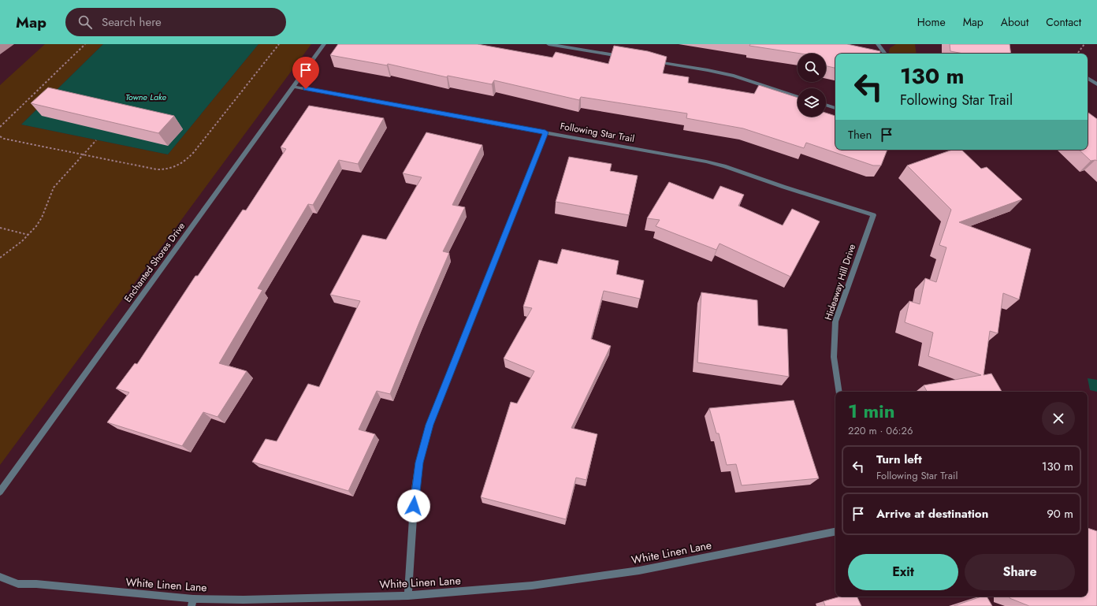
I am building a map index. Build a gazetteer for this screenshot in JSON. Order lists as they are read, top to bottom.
{
  "streets": {
    "street": [
      "Following Star Trail",
      "Enchanted Shores Drive",
      "Hideaway Hill Drive",
      "White Linen Lane"
    ]
  },
  "crossings": [
    ["Following Star Trail", "Enchanted Shores Drive"],
    ["Following Star Trail", "Hideaway Hill Drive"]
  ],
  "water": ["Towne Lake"],
  "page": {
    "header": "Map",
    "search": "Search here",
    "nav": [
      "Home",
      "Map",
      "About",
      "Contact"
    ],
    "turn": ["130 m", "Following Star Trail"],
    "then": "Then",
    "heading": ["1 min", "220 m · 06:26"],
    "list": [
      {
        "name": "Turn left",
        "note": "Following Star Trail",
        "value": "130 m"
      },
      {
        "name": "Arrive at destination",
        "value": "90 m"
      }
    ],
    "buttons": ["Exit", "Share"]
  }
}
